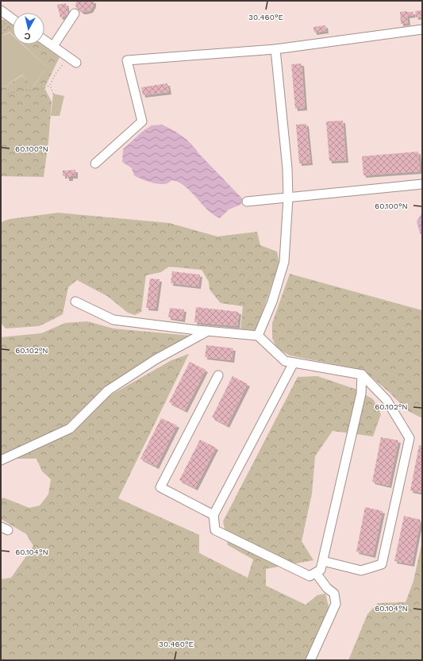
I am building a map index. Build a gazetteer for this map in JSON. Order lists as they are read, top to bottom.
{
  "north": "bottom",
  "coordinates": [
    "30.460°E",
    "60.100°N",
    "60.102°N",
    "60.104°N"
  ]
}
